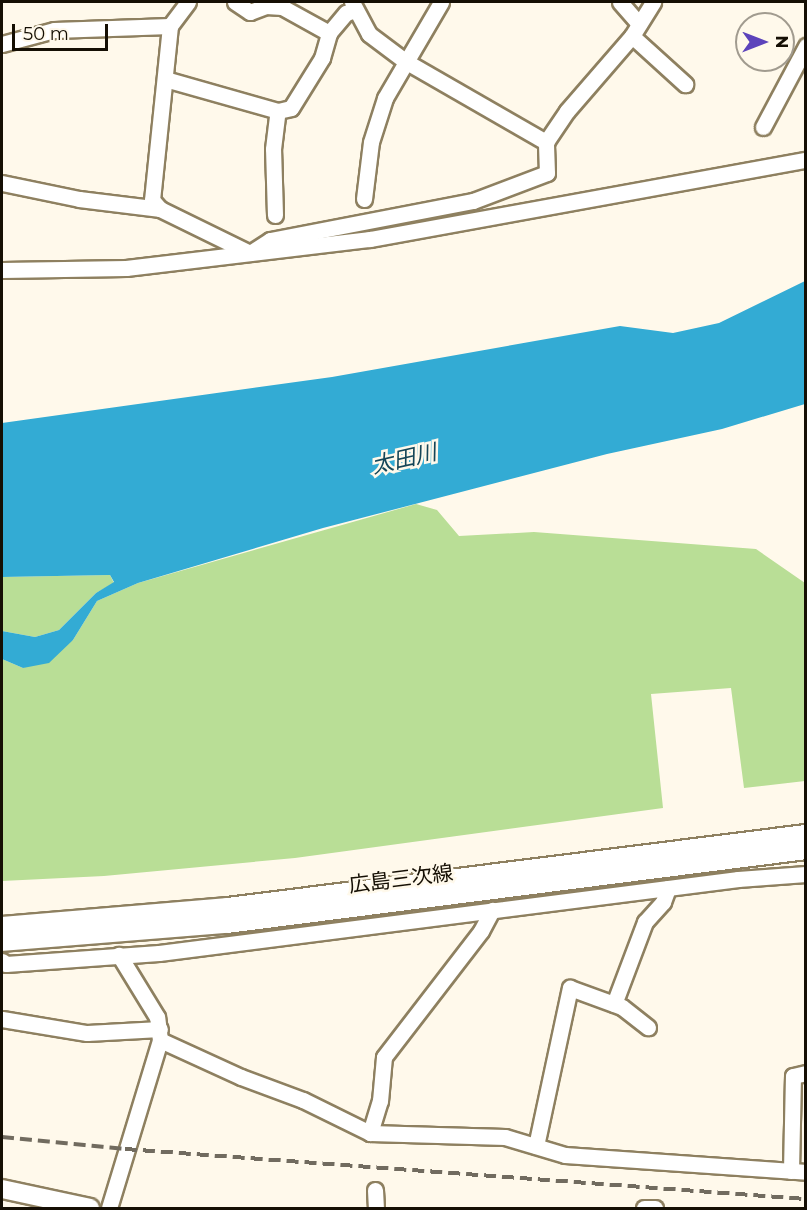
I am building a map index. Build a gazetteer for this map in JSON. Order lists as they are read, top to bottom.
{
  "streets": {
    "main road": ["広島三次線"]
  },
  "water": ["太田川"],
  "scale_bar": "50 m",
  "north": "right"
}
